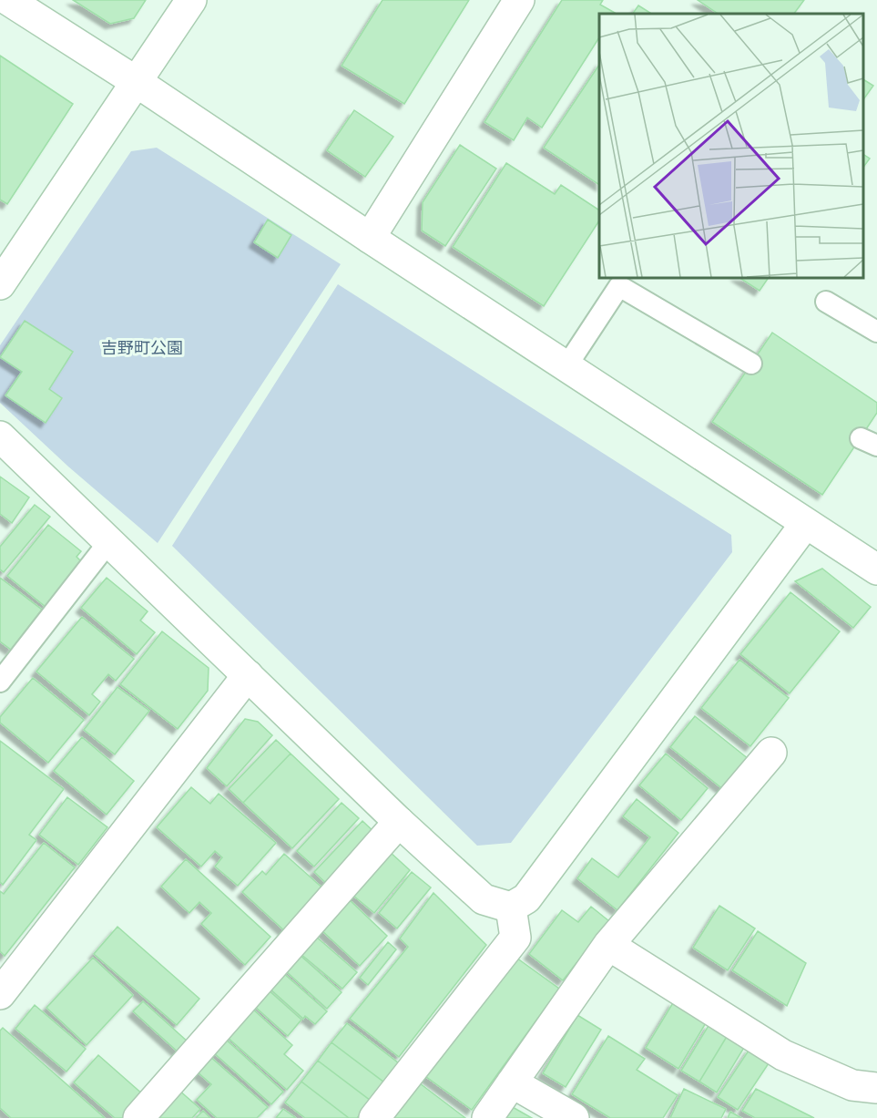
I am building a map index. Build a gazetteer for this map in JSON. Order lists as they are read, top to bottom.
{
  "parks": ["吉野町公園"]
}
